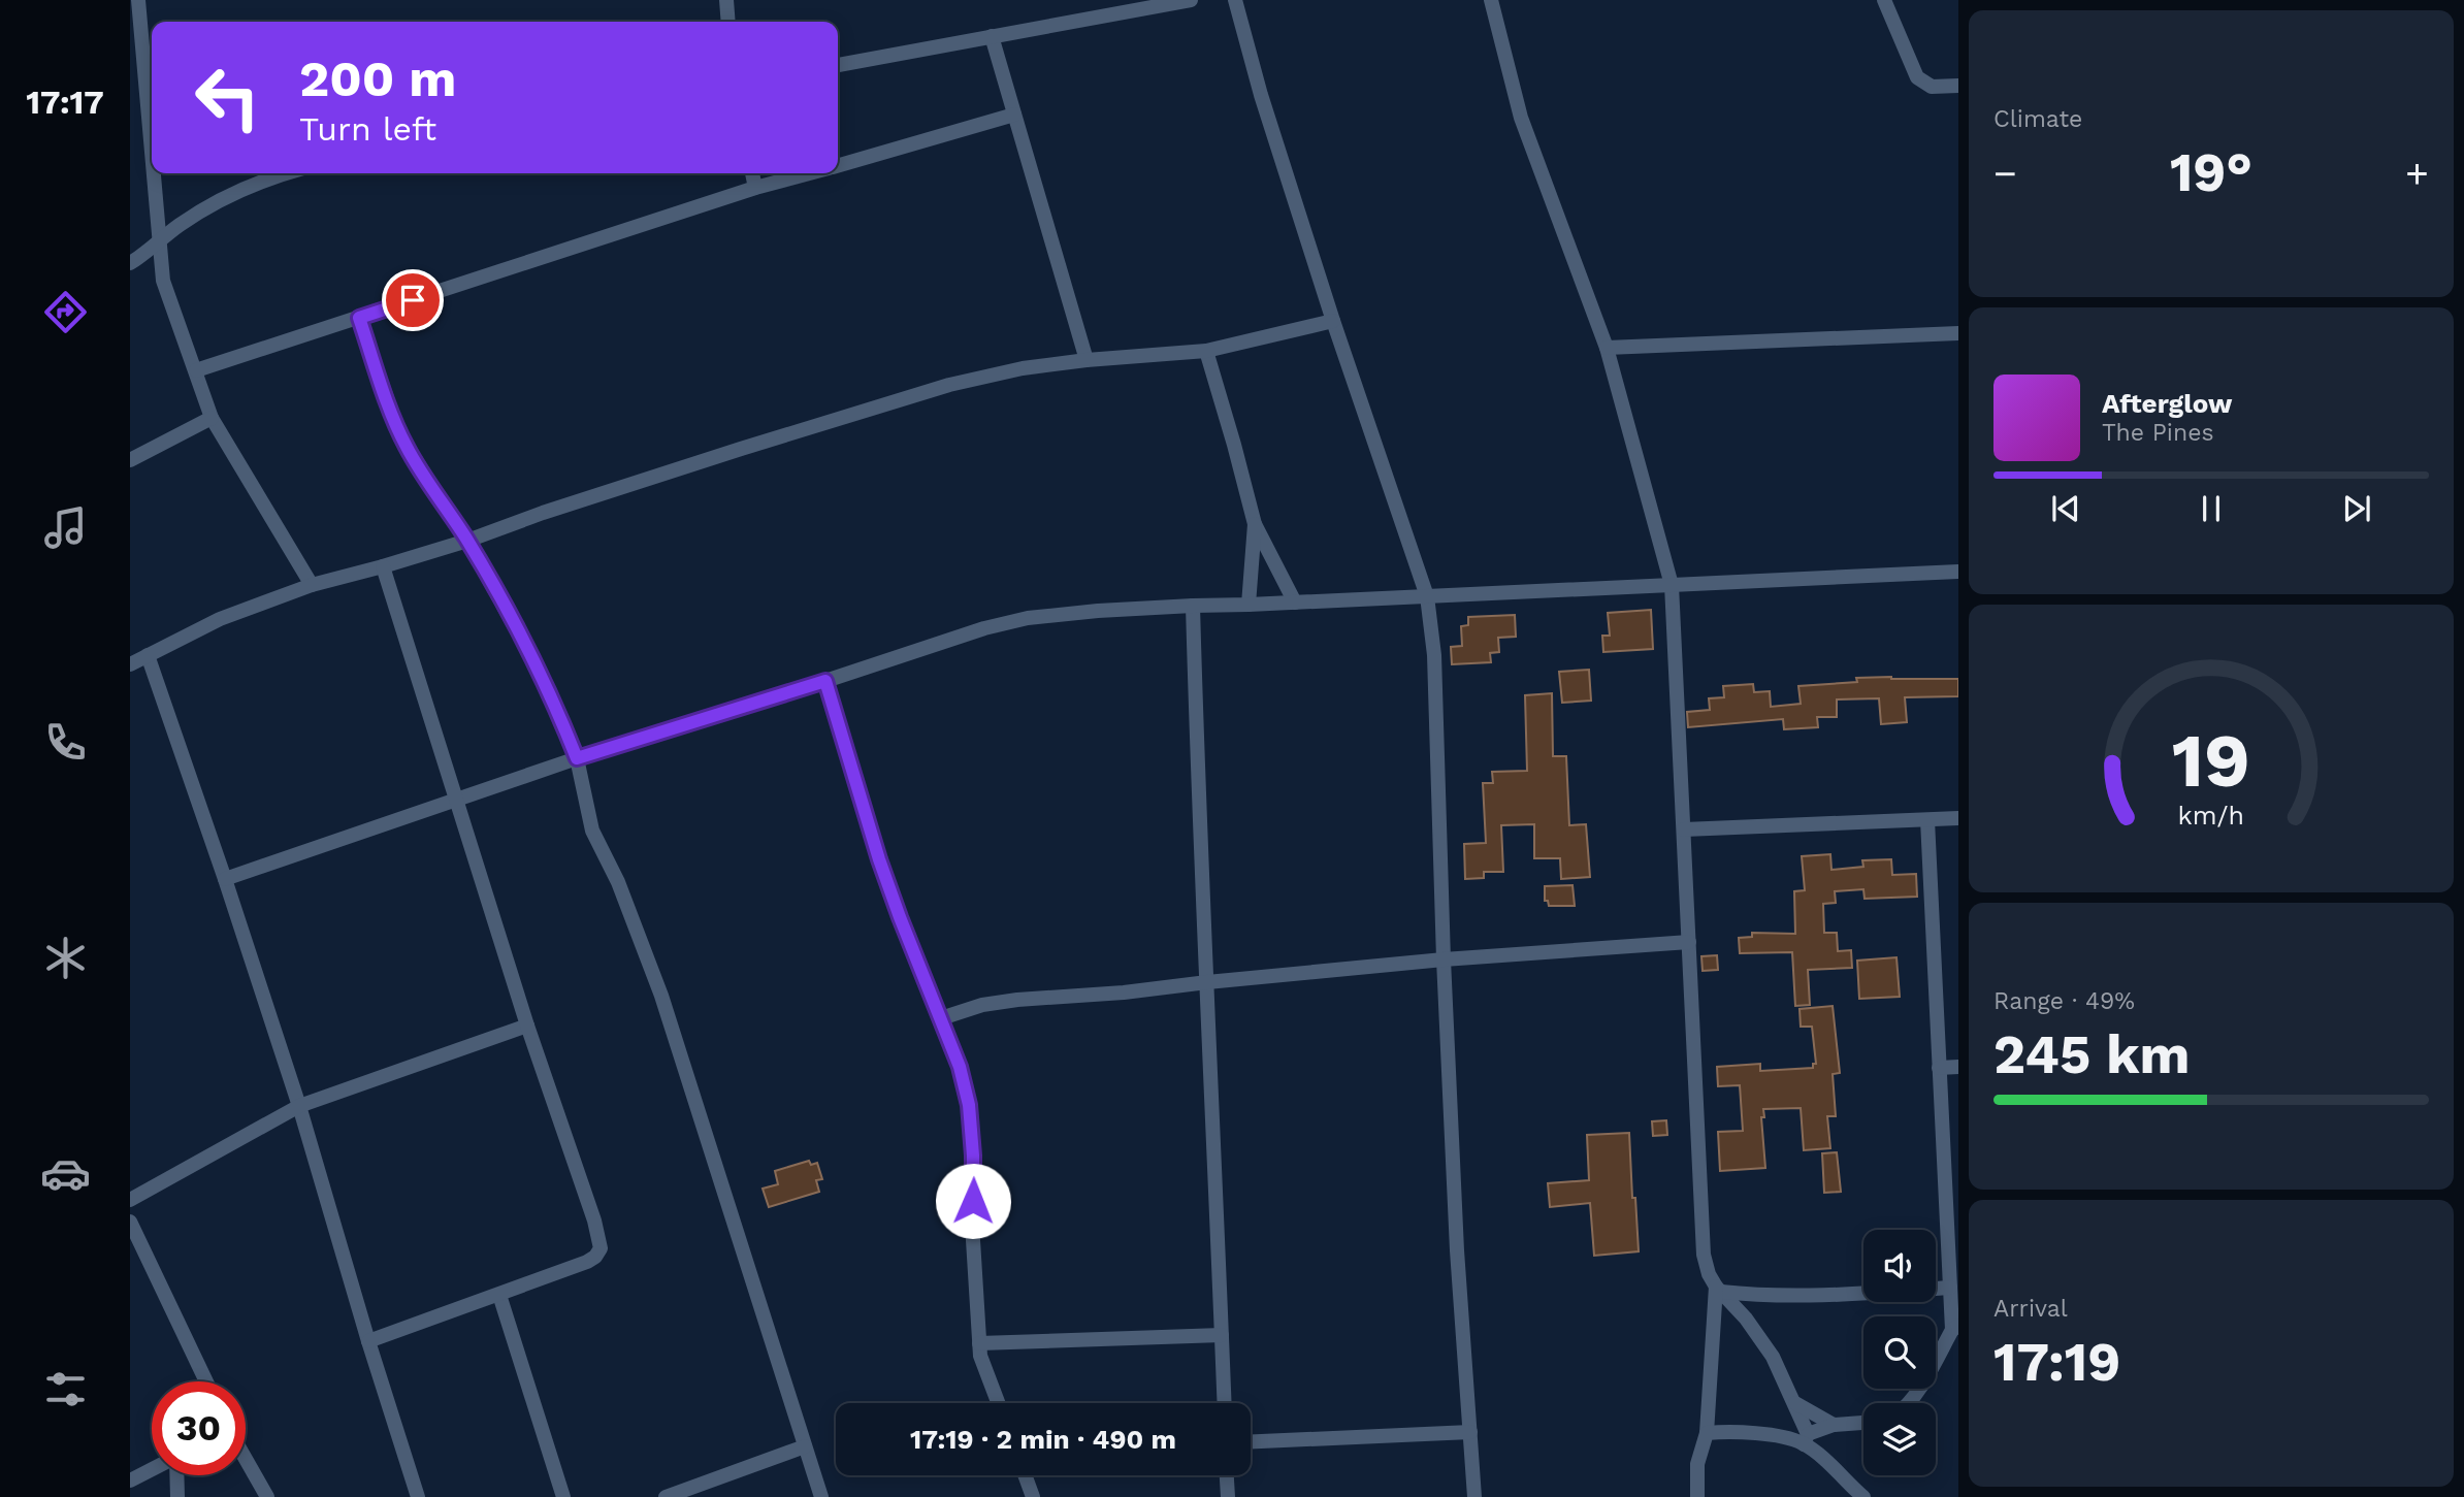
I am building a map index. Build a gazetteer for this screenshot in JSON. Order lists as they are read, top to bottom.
{
  "page": {
    "tabs": "17:17",
    "tile": [
      "Climate",
      ["Range · 49%", "245 km"],
      ["Arrival", "17:19"]
    ],
    "turn": ["200 m", "Turn left"],
    "heat": ["−", "19°", "+"],
    "song": ["Afterglow", "The Pines"],
    "limit": "30",
    "trip": "17:19 · 2 min · 490 m",
    "gauge": ["19", "km/h"]
  }
}
